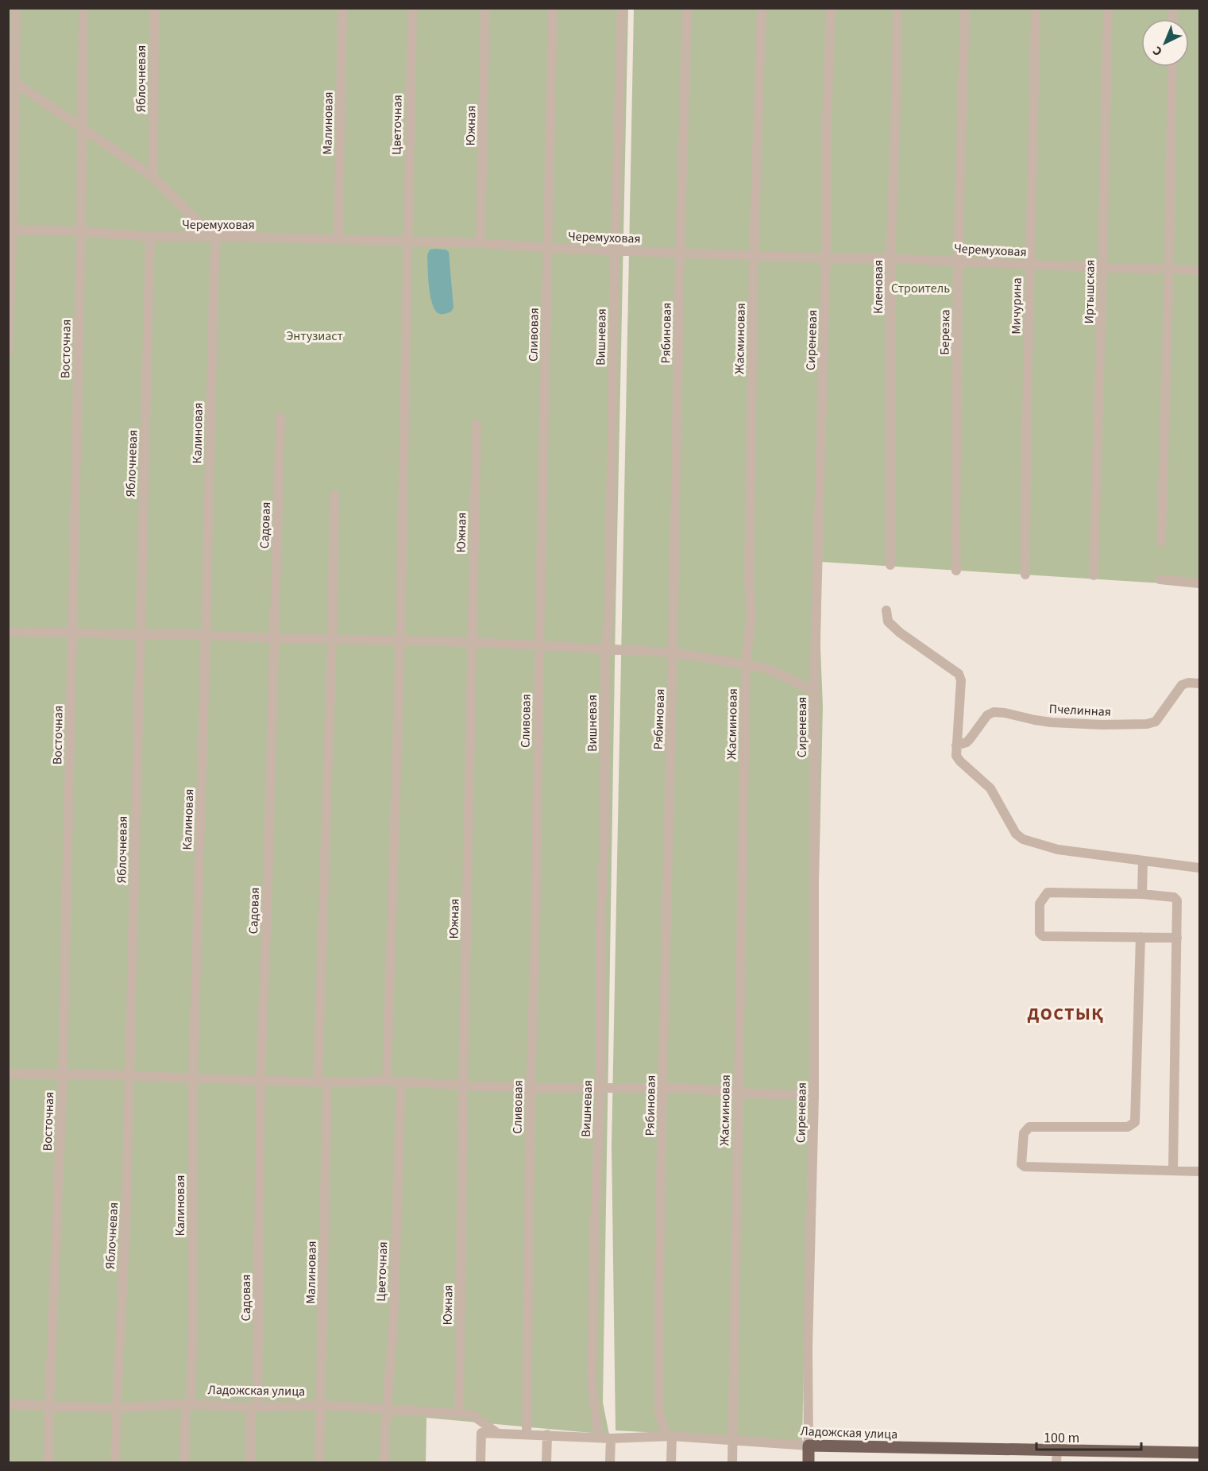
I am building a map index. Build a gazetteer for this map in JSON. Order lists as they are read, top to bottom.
{
  "streets": {
    "main road": ["Ладожская улица"],
    "street": [
      "Яблочневая",
      "Малиновая",
      "Цветочная",
      "Южная",
      "Черемуховая",
      "Кленовая",
      "Иртышская",
      "Мичурина",
      "Березка",
      "Рябиновая",
      "Сливовая",
      "Вишневая",
      "Жасминовая",
      "Сиреневая",
      "Восточная",
      "Калиновая",
      "Садовая",
      "Пчелинная"
    ]
  },
  "crossings": [
    ["Яблочневая", "Черемуховая"],
    ["Яблочневая", "Ладожская улица"],
    ["Малиновая", "Черемуховая"],
    ["Малиновая", "Ладожская улица"],
    ["Цветочная", "Черемуховая"],
    ["Цветочная", "Ладожская улица"],
    ["Южная", "Черемуховая"],
    ["Южная", "Ладожская улица"],
    ["Черемуховая", "Кленовая"],
    ["Черемуховая", "Иртышская"],
    ["Черемуховая", "Мичурина"],
    ["Черемуховая", "Березка"],
    ["Черемуховая", "Рябиновая"],
    ["Черемуховая", "Сливовая"],
    ["Черемуховая", "Вишневая"],
    ["Черемуховая", "Жасминовая"],
    ["Черемуховая", "Сиреневая"],
    ["Черемуховая", "Восточная"],
    ["Черемуховая", "Калиновая"],
    ["Рябиновая", "Ладожская улица"],
    ["Сливовая", "Ладожская улица"],
    ["Вишневая", "Ладожская улица"],
    ["Жасминовая", "Ладожская улица"],
    ["Сиреневая", "Ладожская улица"],
    ["Восточная", "Ладожская улица"],
    ["Калиновая", "Ладожская улица"],
    ["Садовая", "Ладожская улица"]
  ],
  "districts": ["ДОСТЫҚ"],
  "parks": ["Строитель", "Энтузиаст"],
  "scale_bar": "100 m",
  "north": "bottom left"
}
